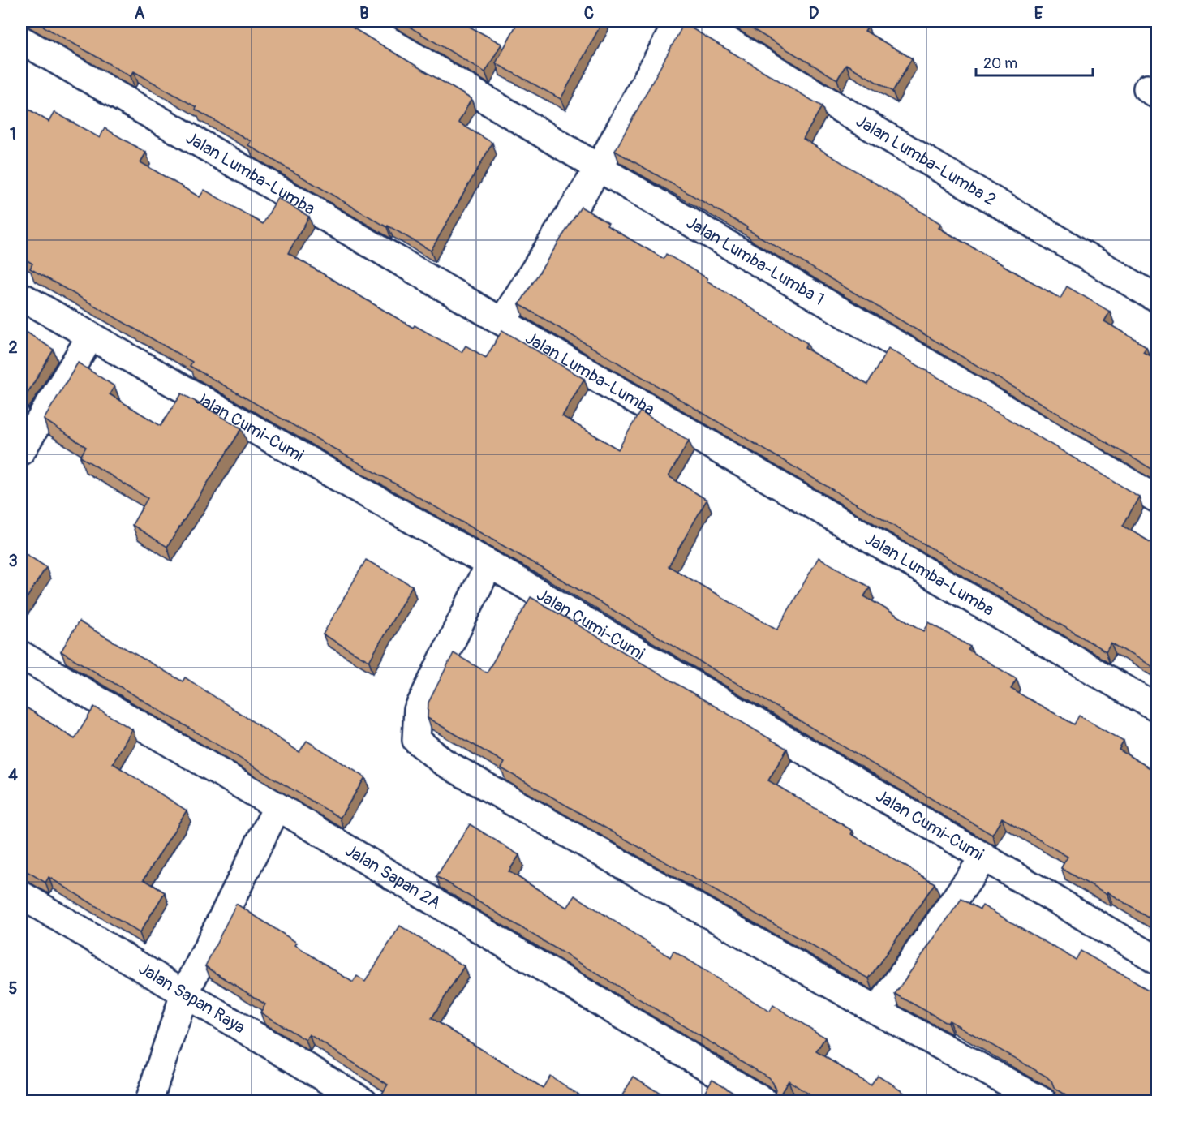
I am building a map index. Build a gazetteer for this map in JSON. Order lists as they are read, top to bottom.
{
  "streets": {
    "street": [
      "Jalan Lumba-Lumba 2",
      "Jalan Lumba-Lumba",
      "Jalan Lumba-Lumba 1",
      "Jalan Cumi-Cumi",
      "Jalan Sapan 2A",
      "Jalan Sapan Raya"
    ]
  },
  "scale_bar": "20 m",
  "grid": {
    "columns": [
      "A",
      "B",
      "C",
      "D",
      "E"
    ],
    "rows": [
      "1",
      "2",
      "3",
      "4",
      "5"
    ]
  }
}
